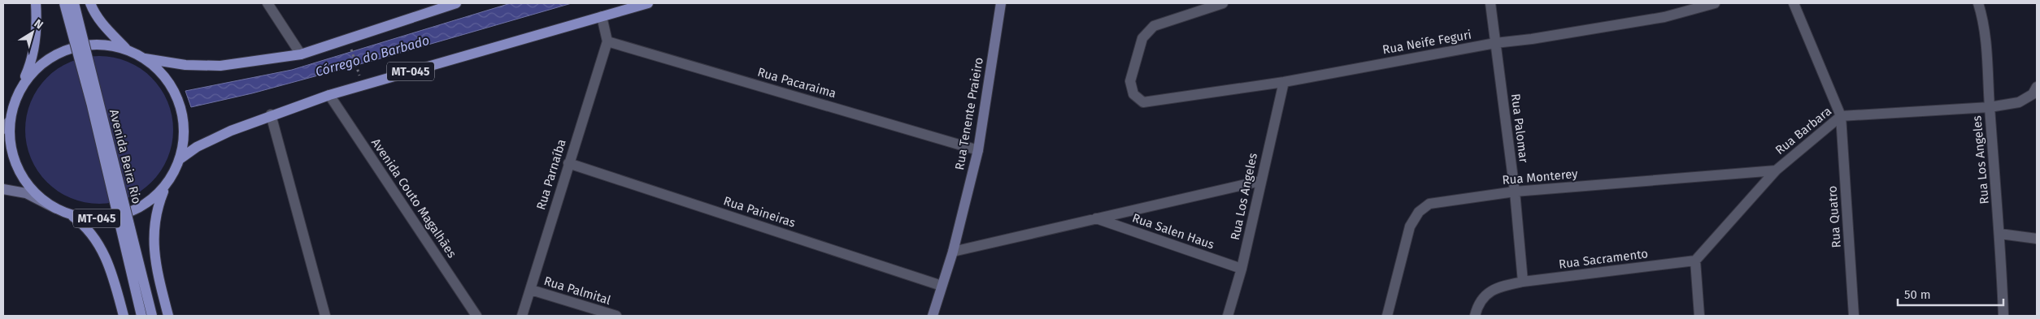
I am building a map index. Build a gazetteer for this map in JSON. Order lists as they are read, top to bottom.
{
  "streets": {
    "main road": ["MT-045", "Rua Tenente Praieiro", "Avenida Beira Rio"],
    "street": [
      "Rua Neife Feguri",
      "Rua Pacaraima",
      "Rua Palomar",
      "Rua Barbara",
      "Rua Los Angeles",
      "Rua Parnaíba",
      "Rua Monterey",
      "Avenida Couto Magalhães",
      "Rua Paineiras",
      "Rua Quatro",
      "Rua Salen Haus",
      "Rua Sacramento",
      "Rua Palmital"
    ]
  },
  "crossings": [
    ["Rua Neife Feguri", "Rua Palomar"],
    ["Rua Neife Feguri", "Rua Los Angeles"],
    ["MT-045", "Avenida Beira Rio"],
    ["MT-045", "Avenida Couto Magalhães"],
    ["Rua Pacaraima", "Rua Tenente Praieiro"],
    ["Rua Pacaraima", "Rua Parnaíba"],
    ["Rua Tenente Praieiro", "Rua Paineiras"],
    ["Rua Tenente Praieiro", "Rua Salen Haus"],
    ["Rua Palomar", "Rua Monterey"],
    ["Rua Palomar", "Rua Sacramento"],
    ["Rua Barbara", "Rua Los Angeles"],
    ["Rua Barbara", "Rua Monterey"],
    ["Rua Barbara", "Rua Quatro"],
    ["Rua Barbara", "Rua Sacramento"],
    ["Rua Los Angeles", "Rua Salen Haus"],
    ["Rua Parnaíba", "Rua Paineiras"],
    ["Rua Parnaíba", "Rua Palmital"]
  ],
  "water": ["Córrego do Barbado"],
  "scale_bar": "50 m",
  "north": "top right"
}
